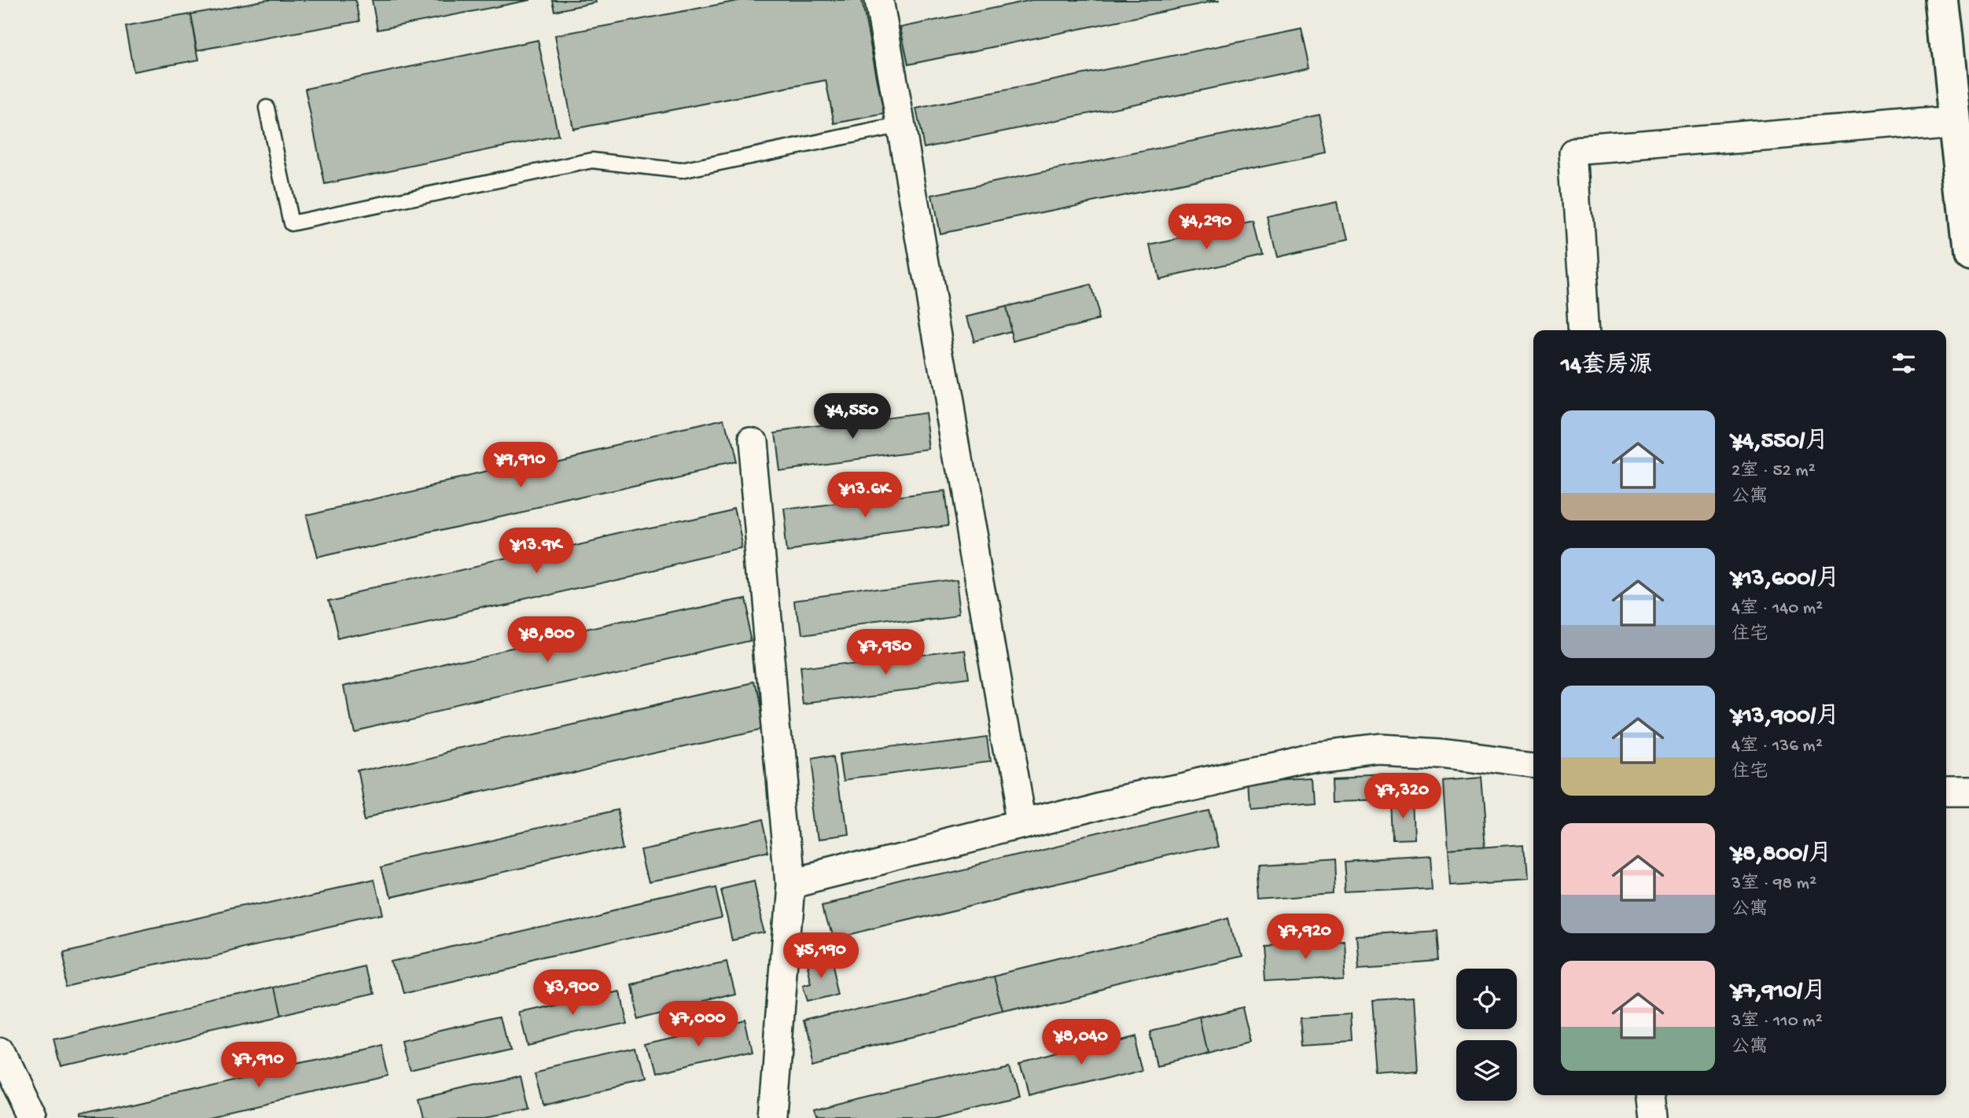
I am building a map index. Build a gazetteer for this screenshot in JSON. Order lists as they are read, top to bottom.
{
  "page": {
    "price": [
      "¥4,290",
      "¥4,550",
      "¥9,910",
      "¥13.6K",
      "¥13.9K",
      "¥8,800",
      "¥7,950",
      "¥7,320",
      "¥7,920",
      "¥5,190",
      "¥3,900",
      "¥7,000",
      "¥8,040",
      "¥7,910"
    ],
    "heading": "14套房源",
    "list": [
      {
        "name": "¥4,550/月",
        "note": "2室 · 52 m² · 公寓"
      },
      {
        "name": "¥13,600/月",
        "note": "4室 · 140 m² · 住宅"
      },
      {
        "name": "¥13,900/月",
        "note": "4室 · 136 m² · 住宅"
      },
      {
        "name": "¥8,800/月",
        "note": "3室 · 98 m² · 公寓"
      },
      {
        "name": "¥7,910/月",
        "note": "3室 · 110 m² · 公寓"
      }
    ]
  }
}
